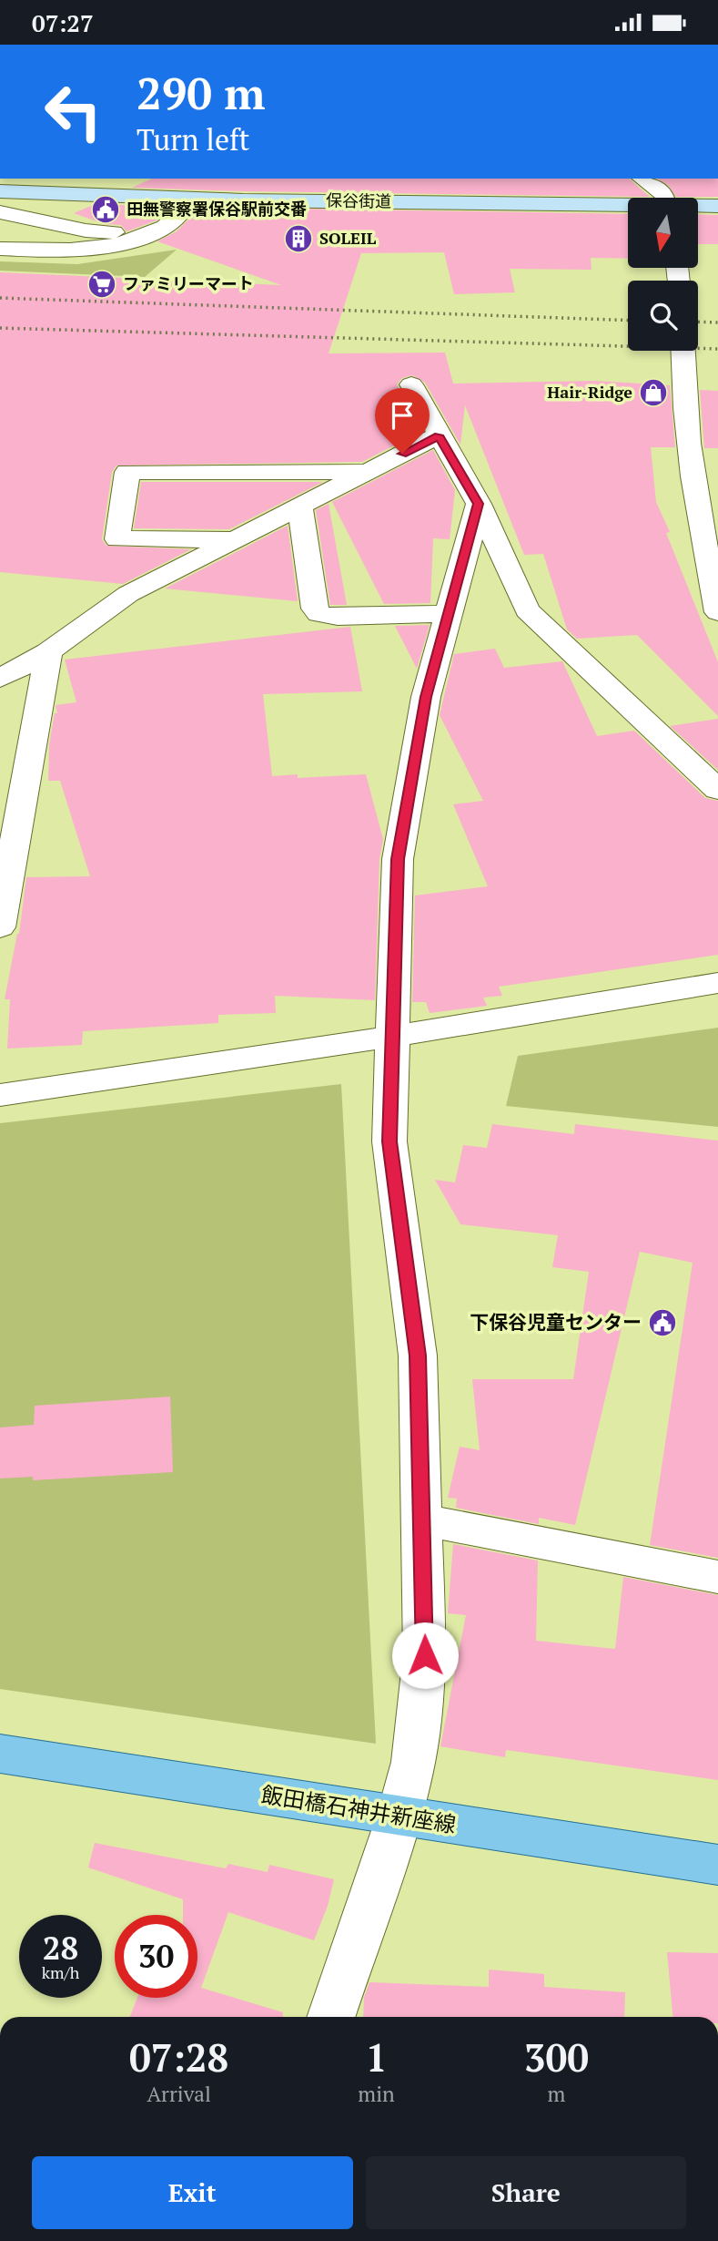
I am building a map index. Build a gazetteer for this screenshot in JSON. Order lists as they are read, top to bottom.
{
  "streets": {
    "main road": ["保谷街道", "飯田橋石神井新座線"]
  },
  "places": {
    "public building": ["田無警察署保谷駅前交番", "下保谷児童センター"],
    "building": ["SOLEIL"],
    "supermarket": ["ファミリーマート"],
    "shop": ["Hair-Ridge"]
  },
  "north": "bottom",
  "page": {
    "status": "07:27",
    "turn": ["290 m", "Turn left"],
    "speed": "28 km/h",
    "limit": "30",
    "eta": [
      "07:28",
      "Arrival",
      "1",
      "min",
      "300",
      "m"
    ],
    "buttons": ["Exit", "Share"]
  }
}
